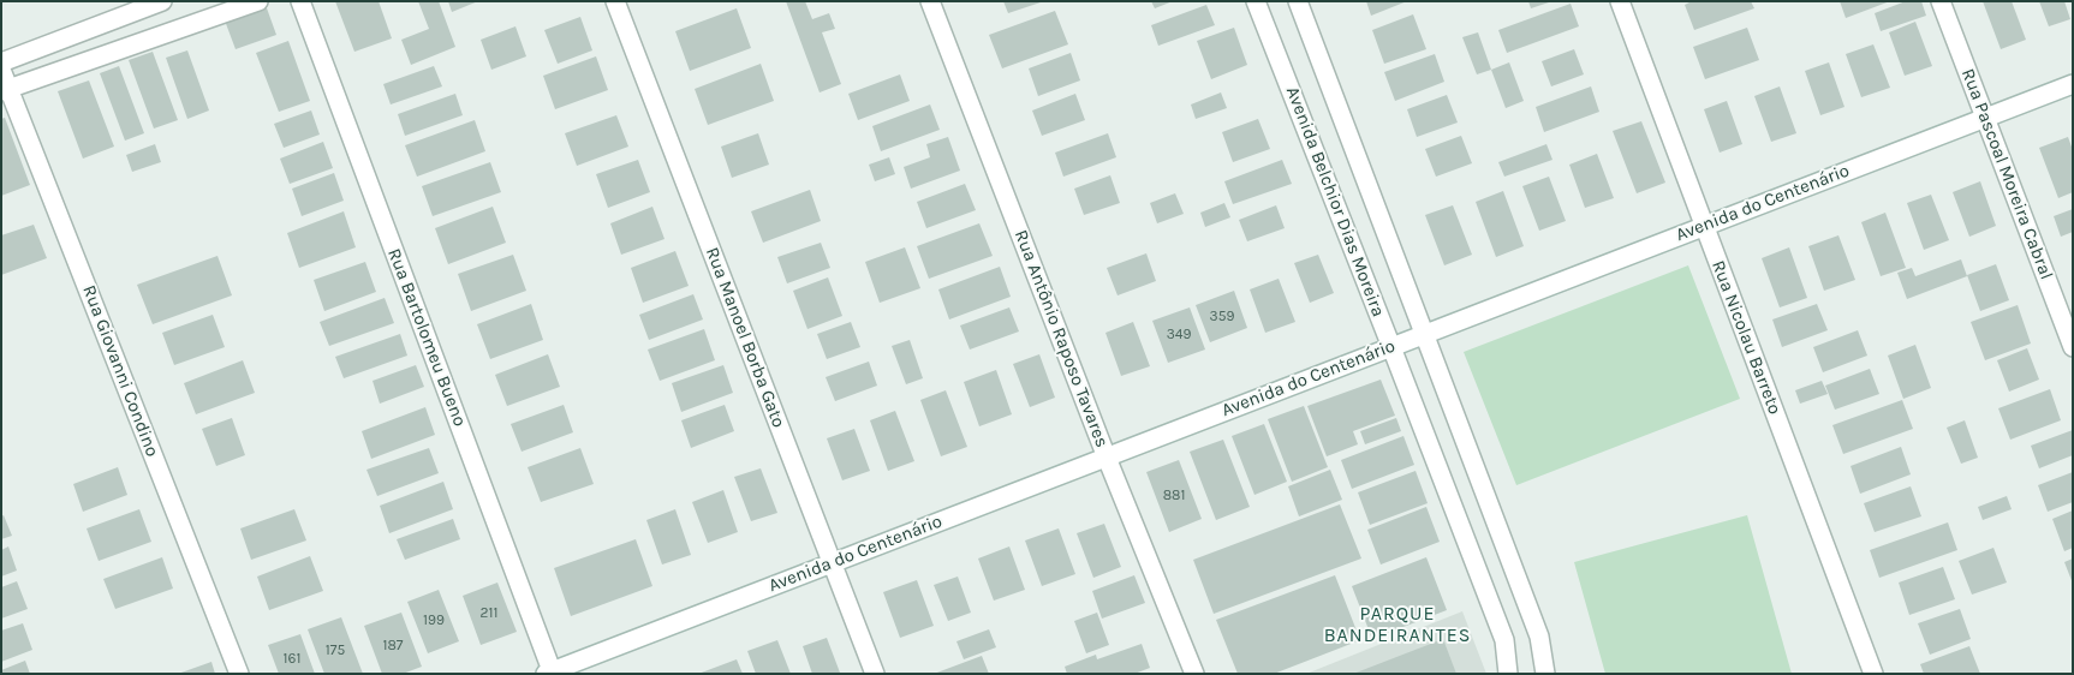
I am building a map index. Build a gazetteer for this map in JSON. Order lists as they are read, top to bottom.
{
  "streets": {
    "street": [
      "Rua Pascoal Moreira Cabral",
      "Avenida Belchior Dias Moreira",
      "Avenida do Centenário",
      "Rua Bartolomeu Bueno",
      "Rua Manoel Borba Gato",
      "Rua Nicolau Barreto",
      "Rua Antônio Raposo Tavares",
      "Rua Giovanni Condino"
    ]
  },
  "crossings": [
    ["Rua Pascoal Moreira Cabral", "Avenida do Centenário"],
    ["Avenida Belchior Dias Moreira", "Avenida do Centenário"],
    ["Avenida do Centenário", "Rua Bartolomeu Bueno"],
    ["Avenida do Centenário", "Rua Manoel Borba Gato"],
    ["Avenida do Centenário", "Rua Nicolau Barreto"],
    ["Avenida do Centenário", "Rua Antônio Raposo Tavares"]
  ],
  "districts": ["PARQUE BANDEIRANTES"],
  "house_numbers": [
    "359",
    "349",
    "881",
    "211",
    "199",
    "187",
    "175",
    "161"
  ]
}
